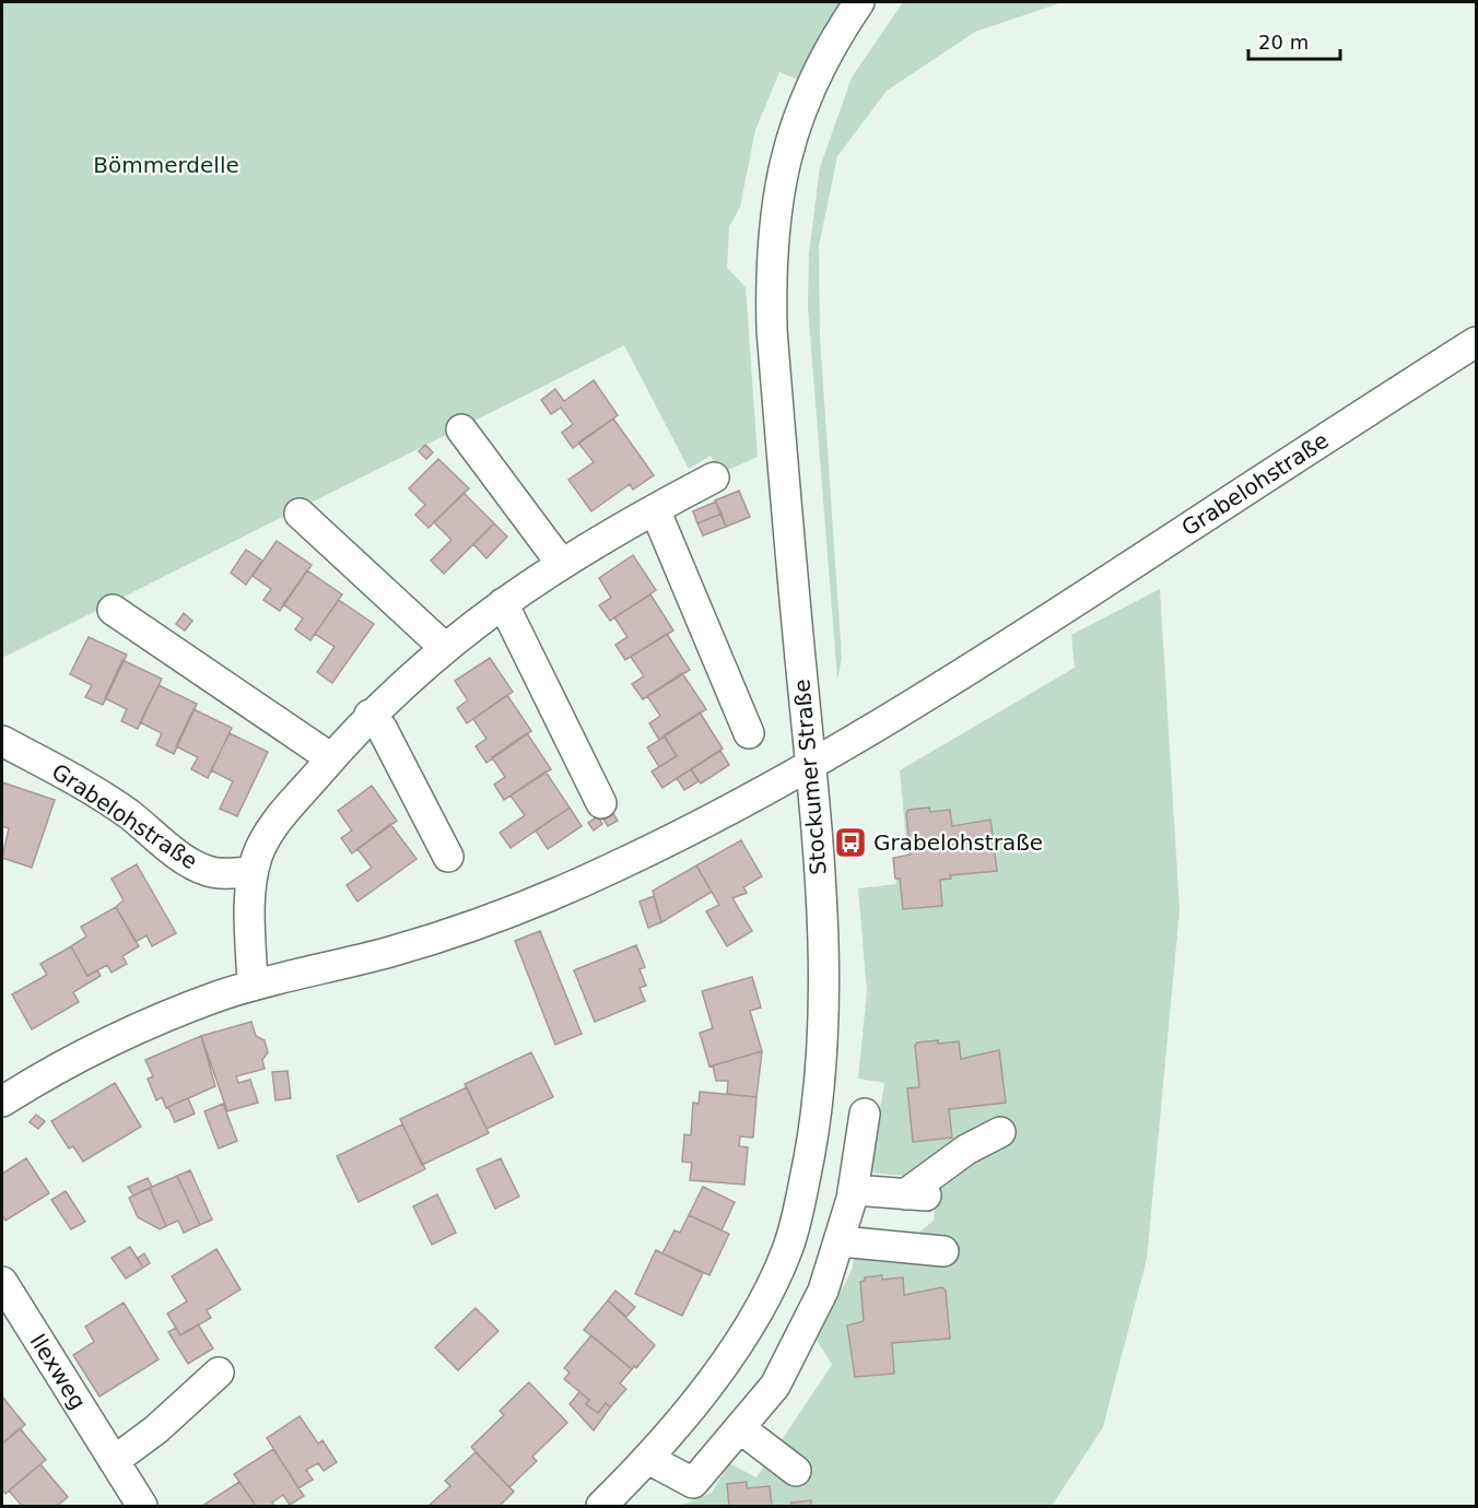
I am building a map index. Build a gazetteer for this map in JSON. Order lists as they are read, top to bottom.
{
  "streets": {
    "street": ["Grabelohstraße", "Stockumer Straße", "Ilexweg"]
  },
  "crossings": [
    ["Grabelohstraße", "Stockumer Straße"]
  ],
  "parks": ["Bömmerdelle"],
  "places": {
    "bus stop": ["Grabelohstraße"]
  },
  "scale_bar": "20 m"
}
